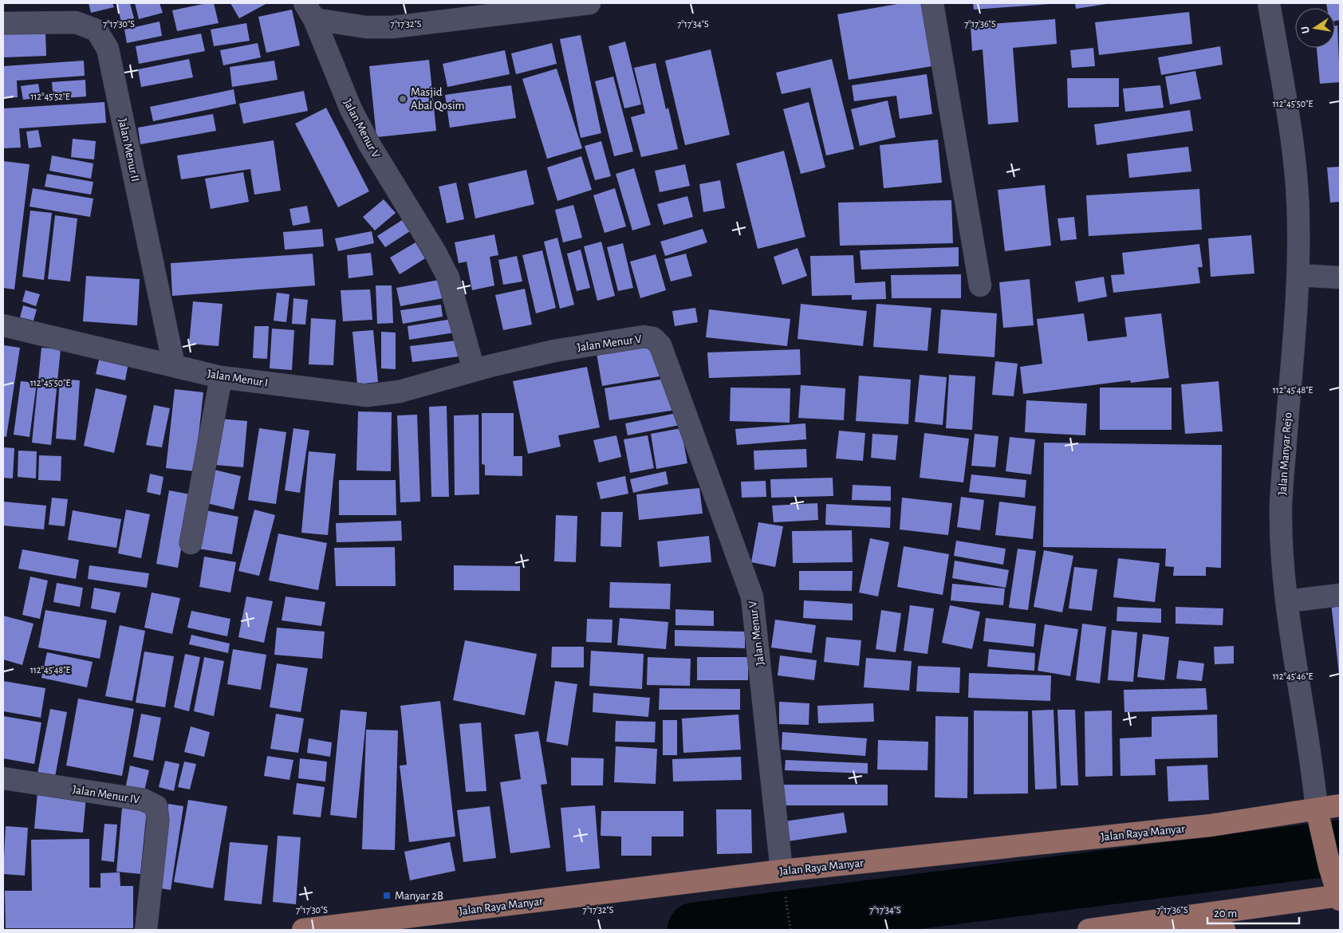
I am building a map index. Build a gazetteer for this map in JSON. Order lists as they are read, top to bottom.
{
  "streets": {
    "main road": ["Jalan Raya Manyar"],
    "street": [
      "Jalan Menur V",
      "Jalan Menur II",
      "Jalan Menur I",
      "Jalan Manyar Rejo",
      "Jalan Menur IV"
    ]
  },
  "crossings": [
    ["Jalan Menur V", "Jalan Menur I"],
    ["Jalan Menur V", "Jalan Raya Manyar"],
    ["Jalan Menur II", "Jalan Menur I"],
    ["Jalan Manyar Rejo", "Jalan Raya Manyar"]
  ],
  "places": {
    "other": ["Masjid Abal Qosim"],
    "transit": ["Manyar 2B"]
  },
  "scale_bar": "20 m",
  "north": "left",
  "coordinates": [
    "7°17'30\"S",
    "7°17'32\"S",
    "7°17'34\"S",
    "7°17'36\"S",
    "112°45'52\"E",
    "112°45'50\"E",
    "112°45'48\"E",
    "112°45'46\"E"
  ]
}
